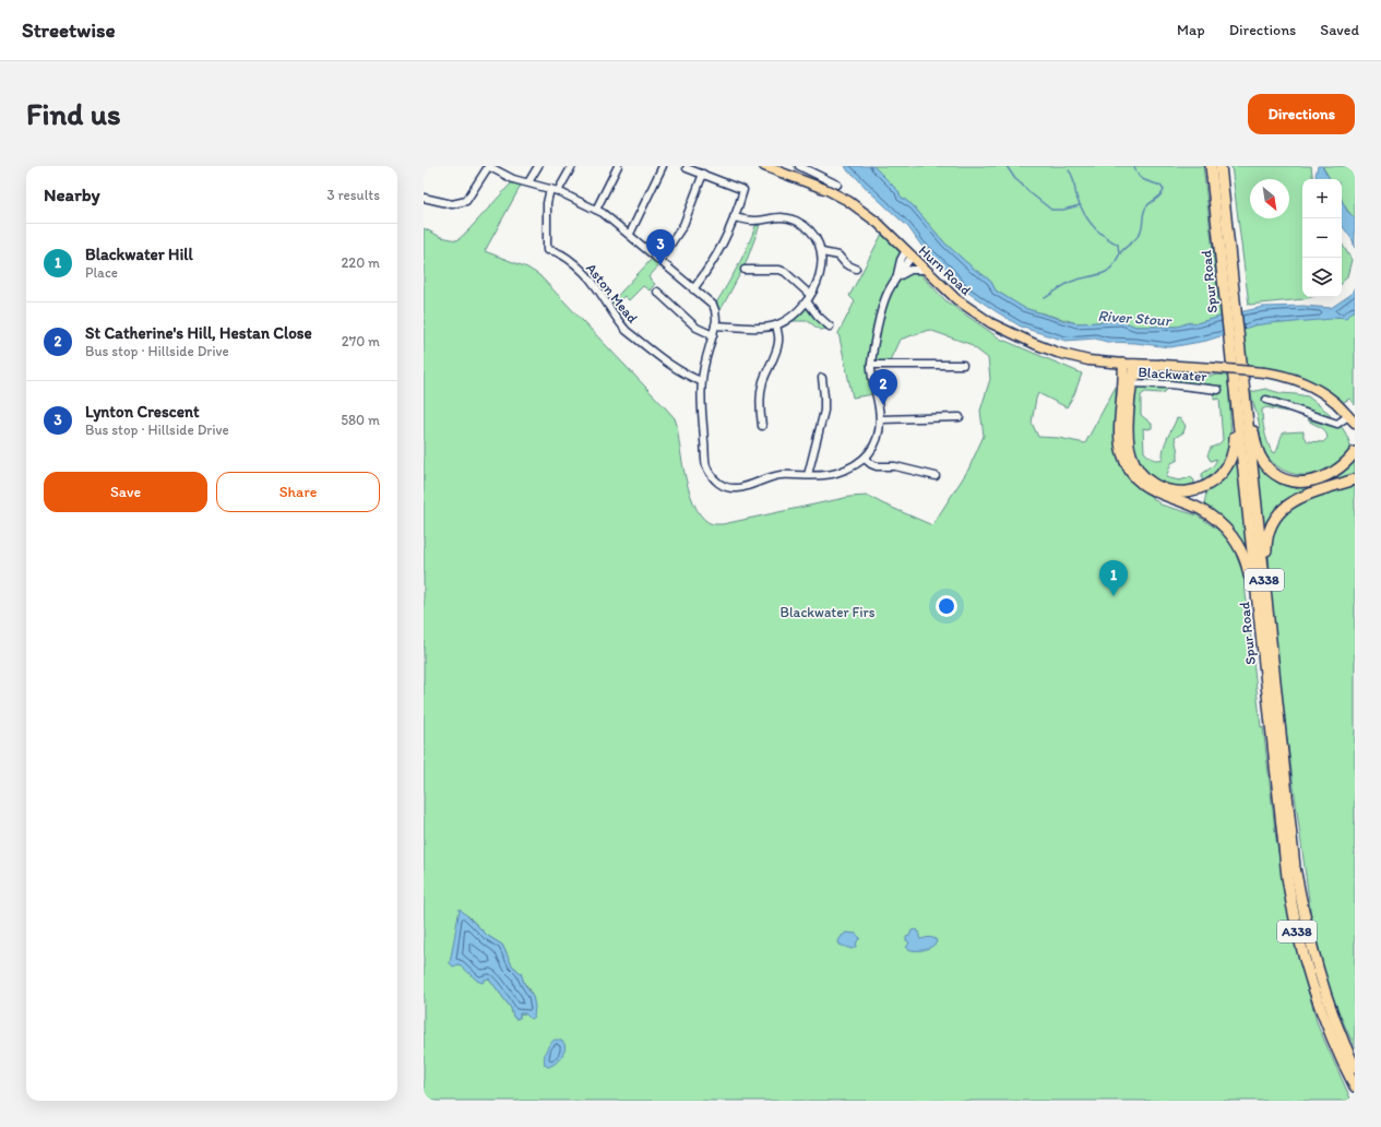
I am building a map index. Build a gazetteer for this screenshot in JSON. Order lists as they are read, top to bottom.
{
  "streets": {
    "highway": ["Spur Road", "A338"],
    "main road": ["Hurn Road"],
    "street": ["Aston Mead", "Blackwater"]
  },
  "water": ["River Stour"],
  "parks": ["Blackwater Firs"],
  "north": "bottom right",
  "page": {
    "header": "Streetwise",
    "nav": ["Map", "Directions", "Saved"],
    "buttons": [
      "Directions",
      ["Save", "Share"]
    ],
    "title": "Find us",
    "heading": ["Nearby", "3 results"],
    "map_buttons": ["+", "−"],
    "list": [
      {
        "mark": "1",
        "name": "Blackwater Hill",
        "note": "Place",
        "value": "220 m"
      },
      {
        "mark": "2",
        "name": "St Catherine's Hill, Hestan Close",
        "note": "Bus stop · Hillside Drive",
        "value": "270 m"
      },
      {
        "mark": "3",
        "name": "Lynton Crescent",
        "note": "Bus stop · Hillside Drive",
        "value": "580 m"
      }
    ],
    "pins": ["3", "2", "1"]
  }
}
